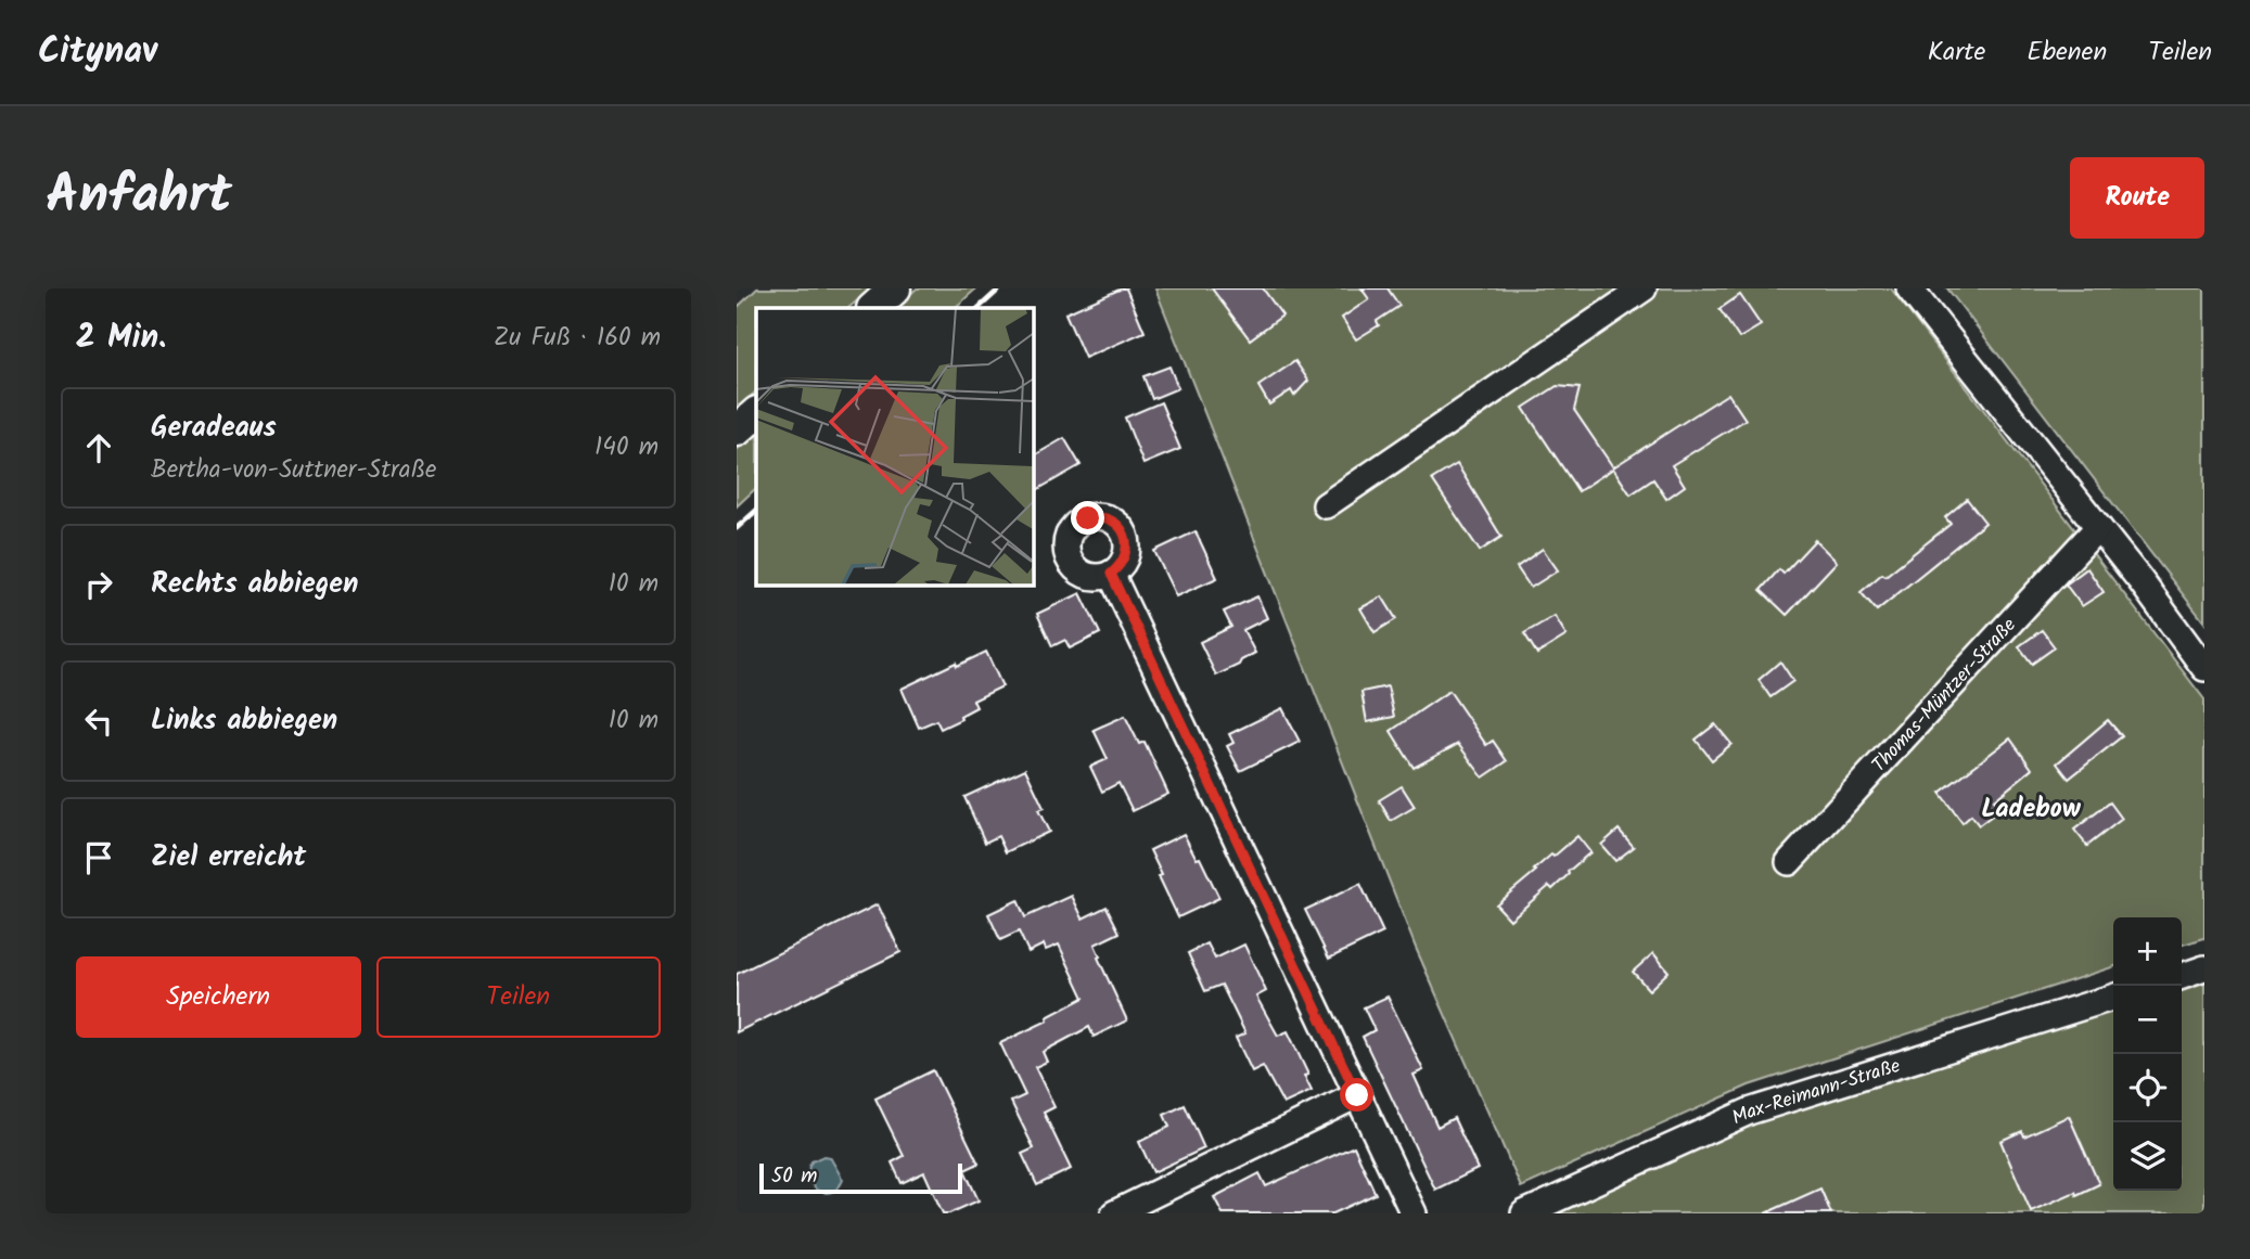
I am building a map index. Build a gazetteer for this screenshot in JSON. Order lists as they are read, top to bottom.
{
  "streets": {
    "street": ["Thomas-Müntzer-Straße", "Max-Reimann-Straße"]
  },
  "districts": ["Ladebow"],
  "scale_bar": "50 m",
  "page": {
    "header": "Citynav",
    "nav": ["Karte", "Ebenen", "Teilen"],
    "title": "Anfahrt",
    "buttons": [
      "Route",
      ["Speichern", "Teilen"]
    ],
    "heading": ["2 Min.", "Zu Fuß · 160 m"],
    "list": [
      ["Geradeaus", "Bertha-von-Suttner-Straße", "140 m"],
      ["Rechts abbiegen", "10 m"],
      ["Links abbiegen", "10 m"],
      "Ziel erreicht"
    ],
    "map_buttons": ["+", "−"],
    "scale": "50 m"
  }
}
